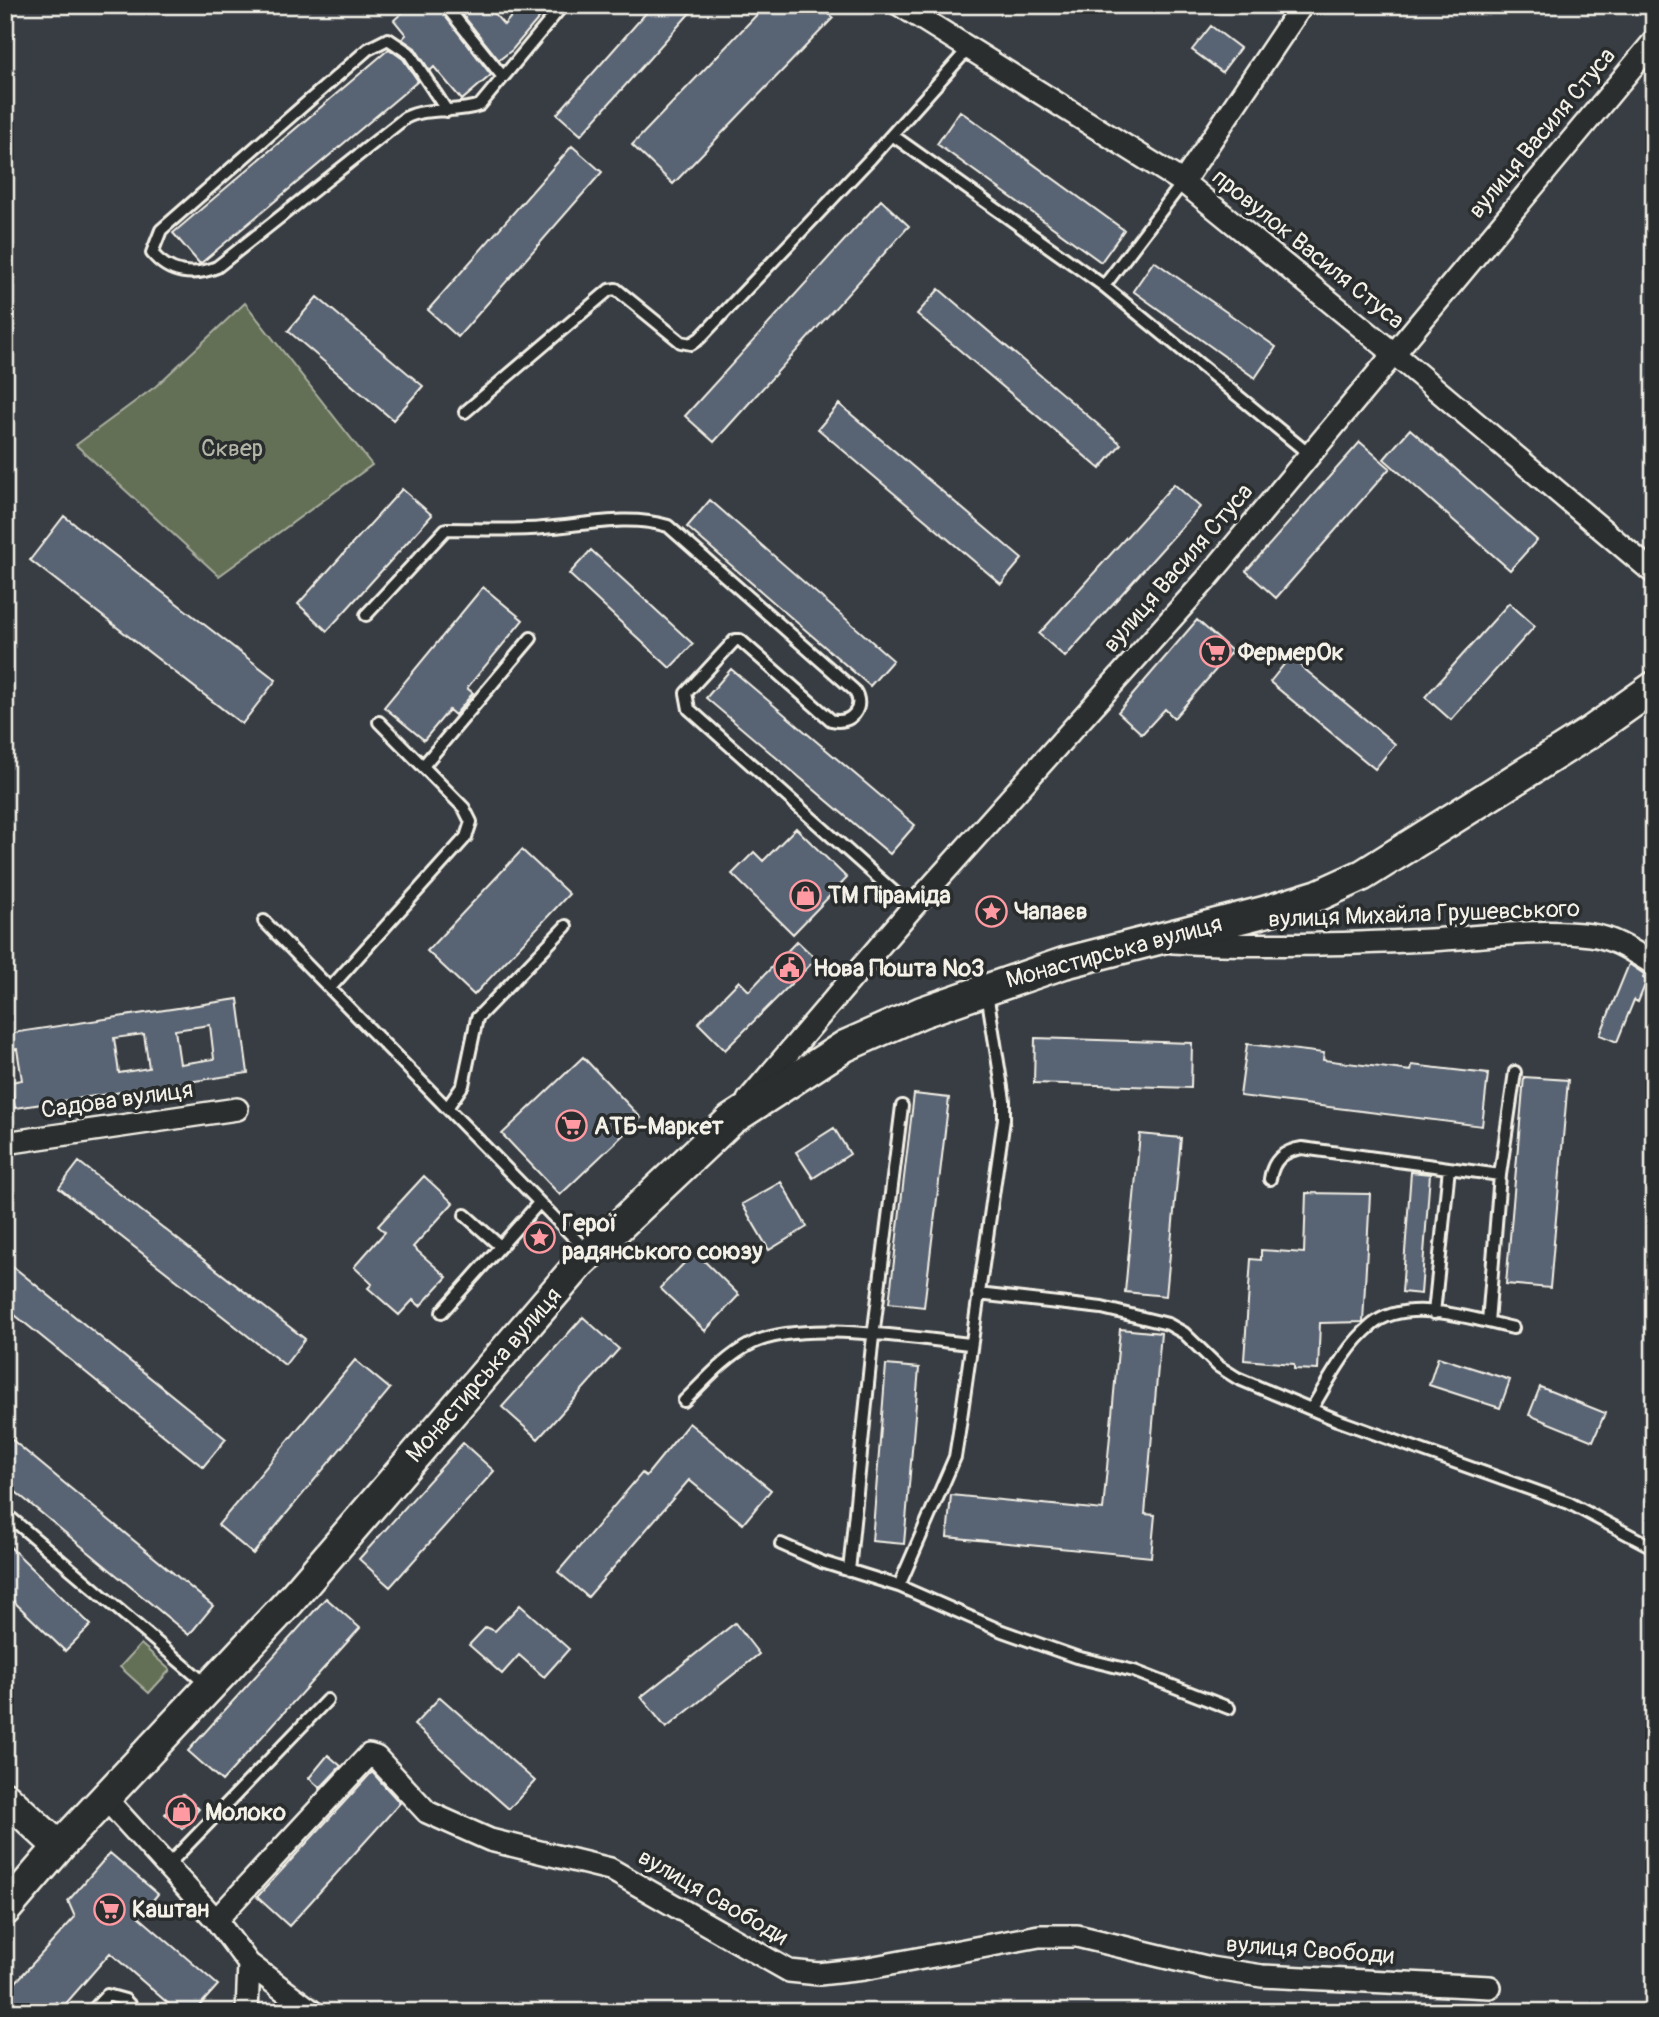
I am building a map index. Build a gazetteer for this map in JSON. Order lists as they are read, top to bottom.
{
  "streets": {
    "main road": ["Монастирська вулиця"],
    "street": [
      "вулиця Василя Стуса",
      "провулок Василя Стуса",
      "вулиця Михайла Грушевського",
      "Садова вулиця",
      "вулиця Свободи"
    ]
  },
  "crossings": [
    ["вулиця Василя Стуса", "провулок Василя Стуса"],
    ["вулиця Василя Стуса", "Монастирська вулиця"],
    ["вулиця Михайла Грушевського", "Монастирська вулиця"]
  ],
  "parks": ["Сквер"],
  "places": {
    "supermarket": ["ФермерОк", "АТБ-Маркет", "Каштан"],
    "shop": ["ТМ Піраміда", "Молоко"],
    "place": ["Чапаєв", "Герої радянського союзу"],
    "public building": ["Нова Пошта №3"]
  }
}
